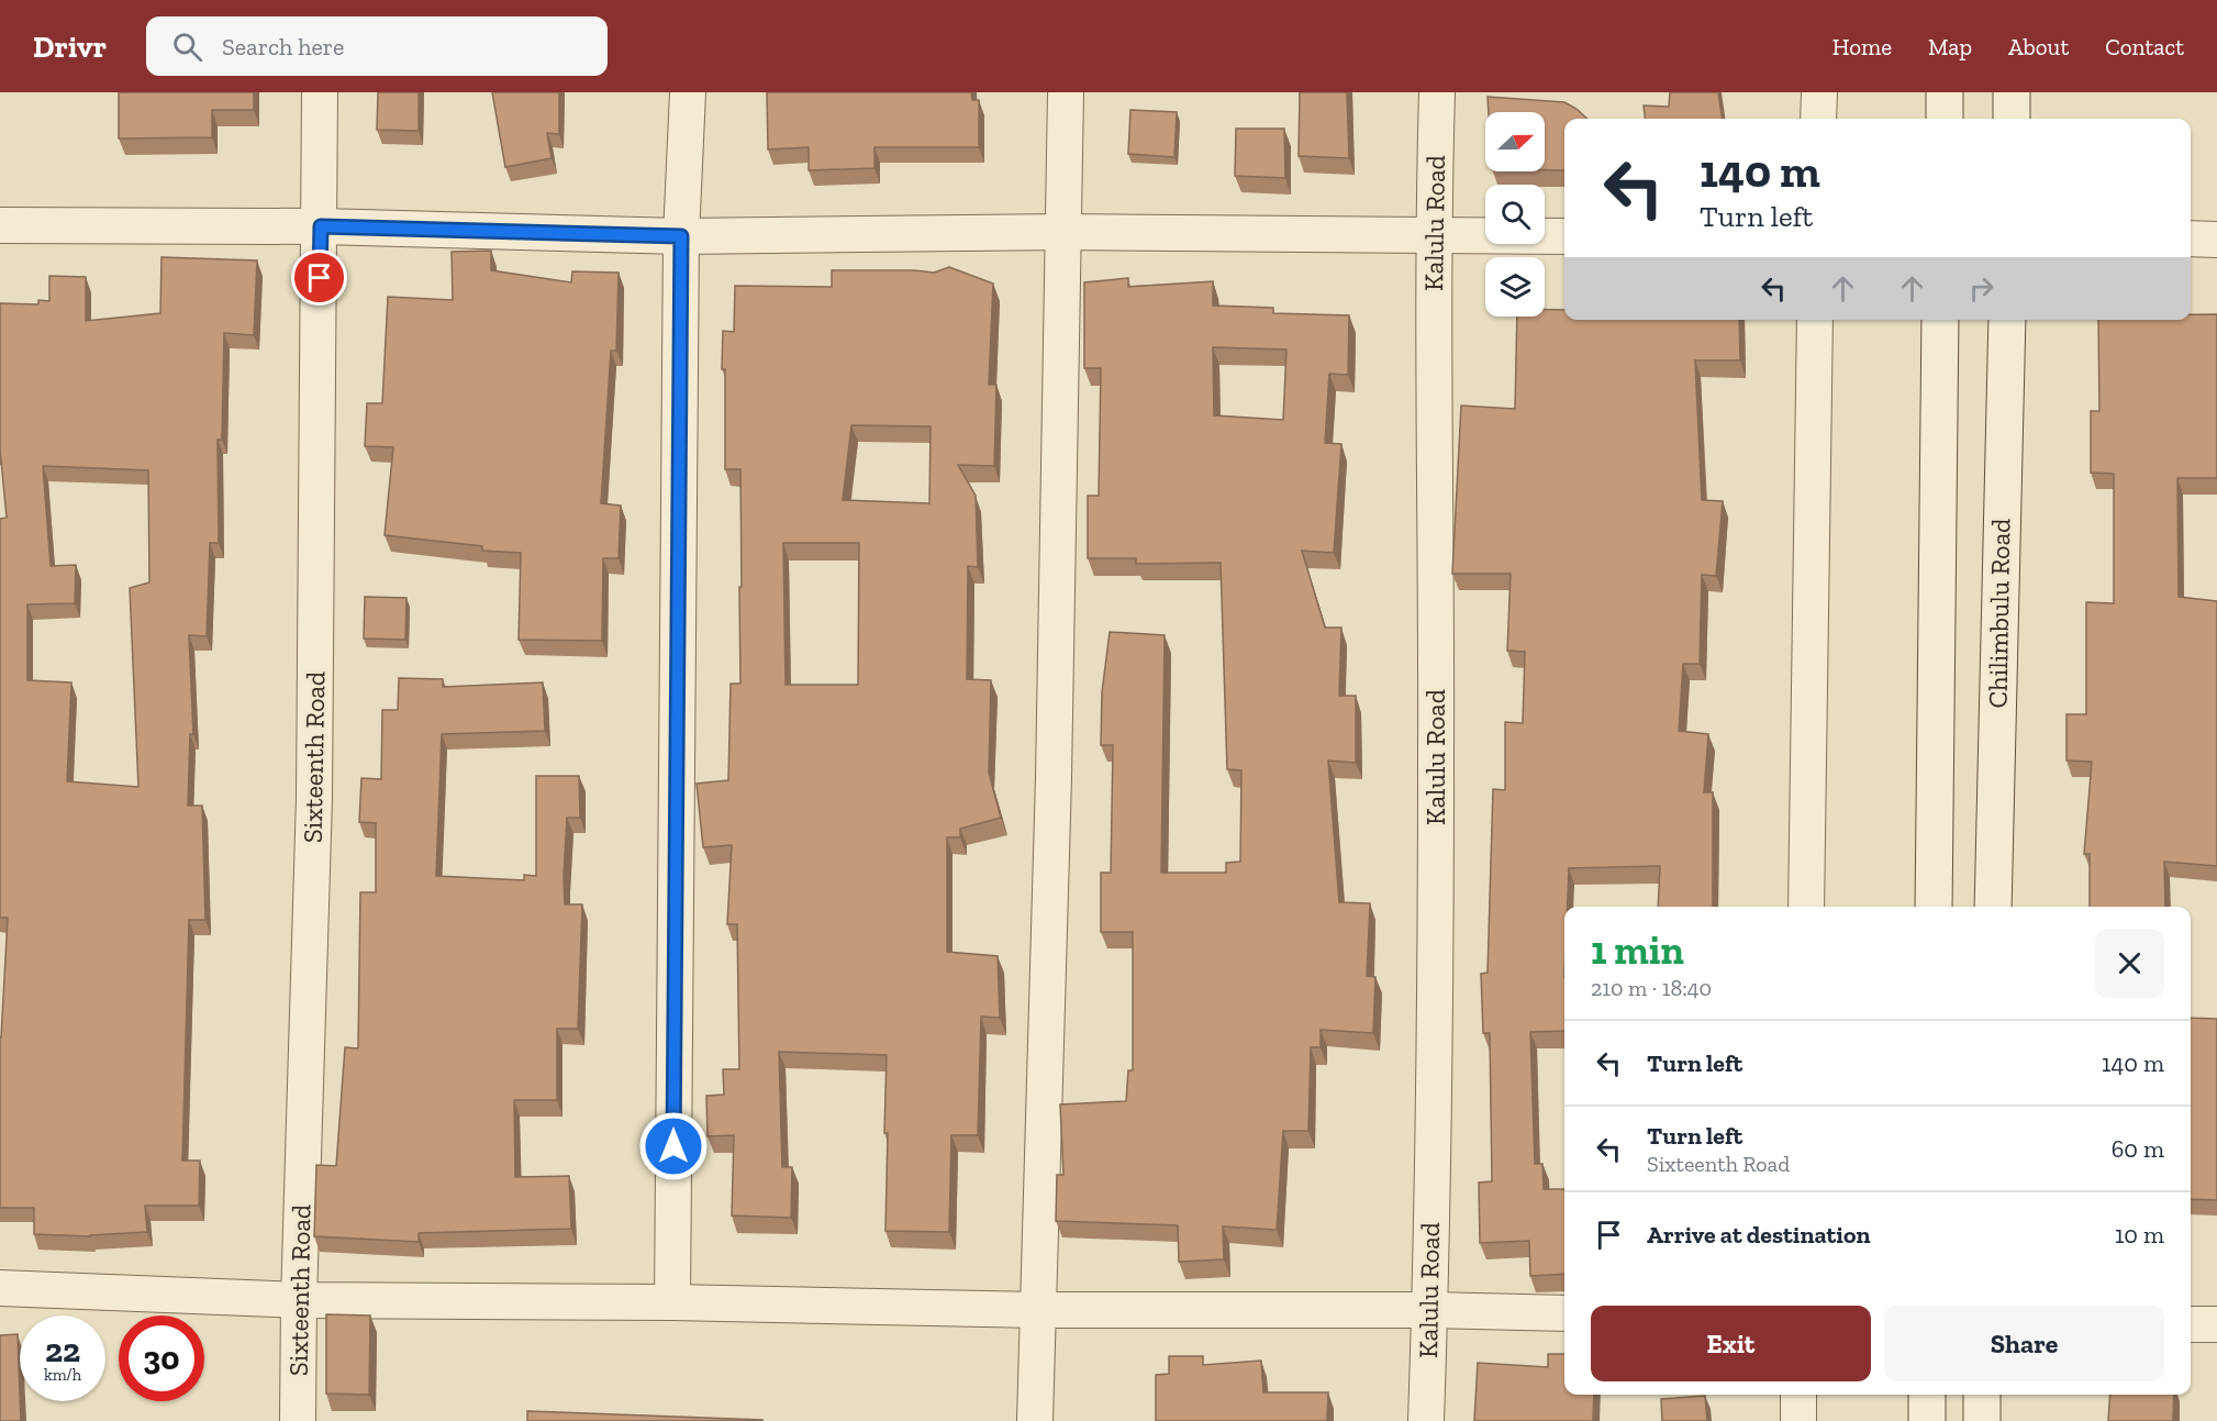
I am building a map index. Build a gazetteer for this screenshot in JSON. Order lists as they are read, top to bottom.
{
  "streets": {
    "main road": ["Chilimbulu Road"],
    "street": ["Kalulu Road", "Sixteenth Road"]
  },
  "north": "right",
  "page": {
    "header": "Drivr",
    "search": "Search here",
    "nav": [
      "Home",
      "Map",
      "About",
      "Contact"
    ],
    "turn": ["140 m", "Turn left"],
    "heading": ["1 min", "210 m · 18:40"],
    "list": [
      {
        "name": "Turn left",
        "value": "140 m"
      },
      {
        "name": "Turn left",
        "note": "Sixteenth Road",
        "value": "60 m"
      },
      {
        "name": "Arrive at destination",
        "value": "10 m"
      }
    ],
    "buttons": ["Exit", "Share"],
    "speed": "22 km/h",
    "limit": "30"
  }
}
